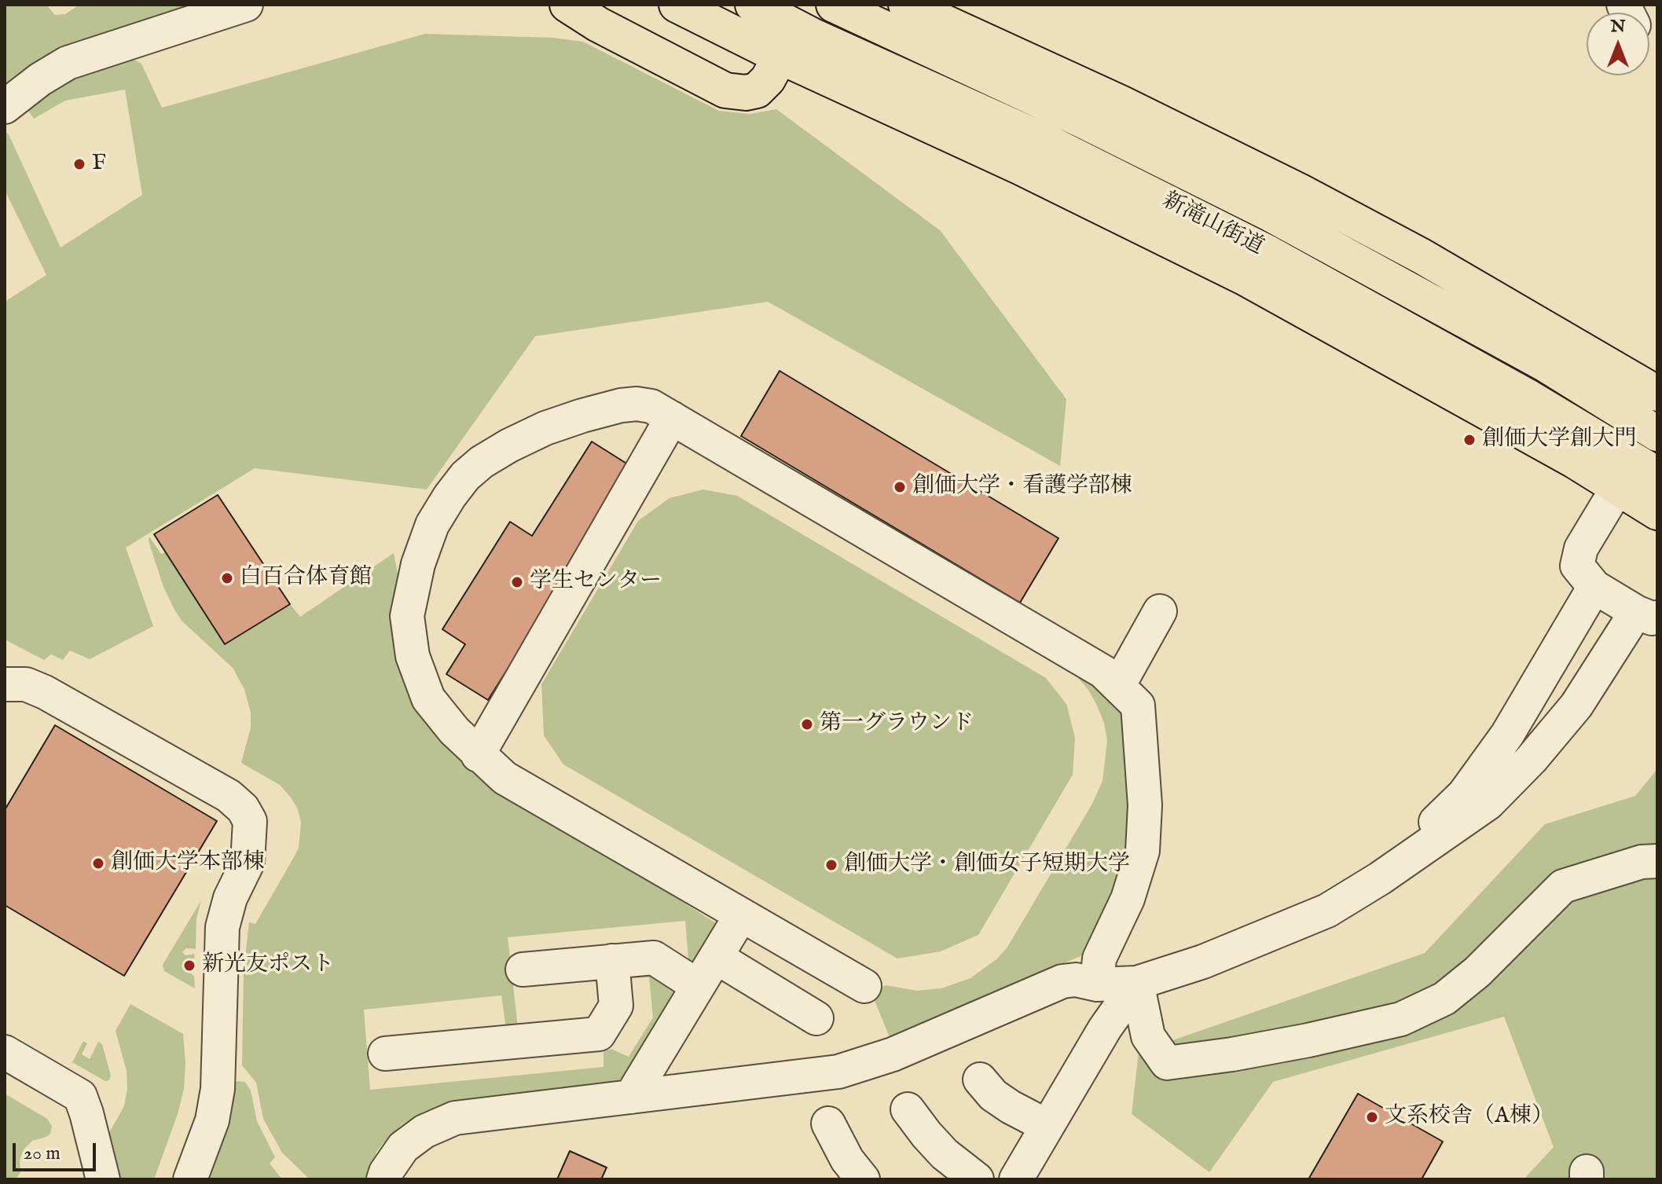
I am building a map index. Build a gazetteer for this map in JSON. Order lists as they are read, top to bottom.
{
  "streets": {
    "main road": ["新滝山街道"]
  },
  "places": [
    "F",
    "創価大学創大門",
    "創価大学・看護学部棟",
    "白百合体育館",
    "学生センター",
    "第一グラウンド",
    "創価大学本部棟",
    "創価大学・創価女子短期大学",
    "新光友ポスト",
    "文系校舎（A棟）"
  ],
  "scale_bar": "20 m",
  "north": "top"
}
